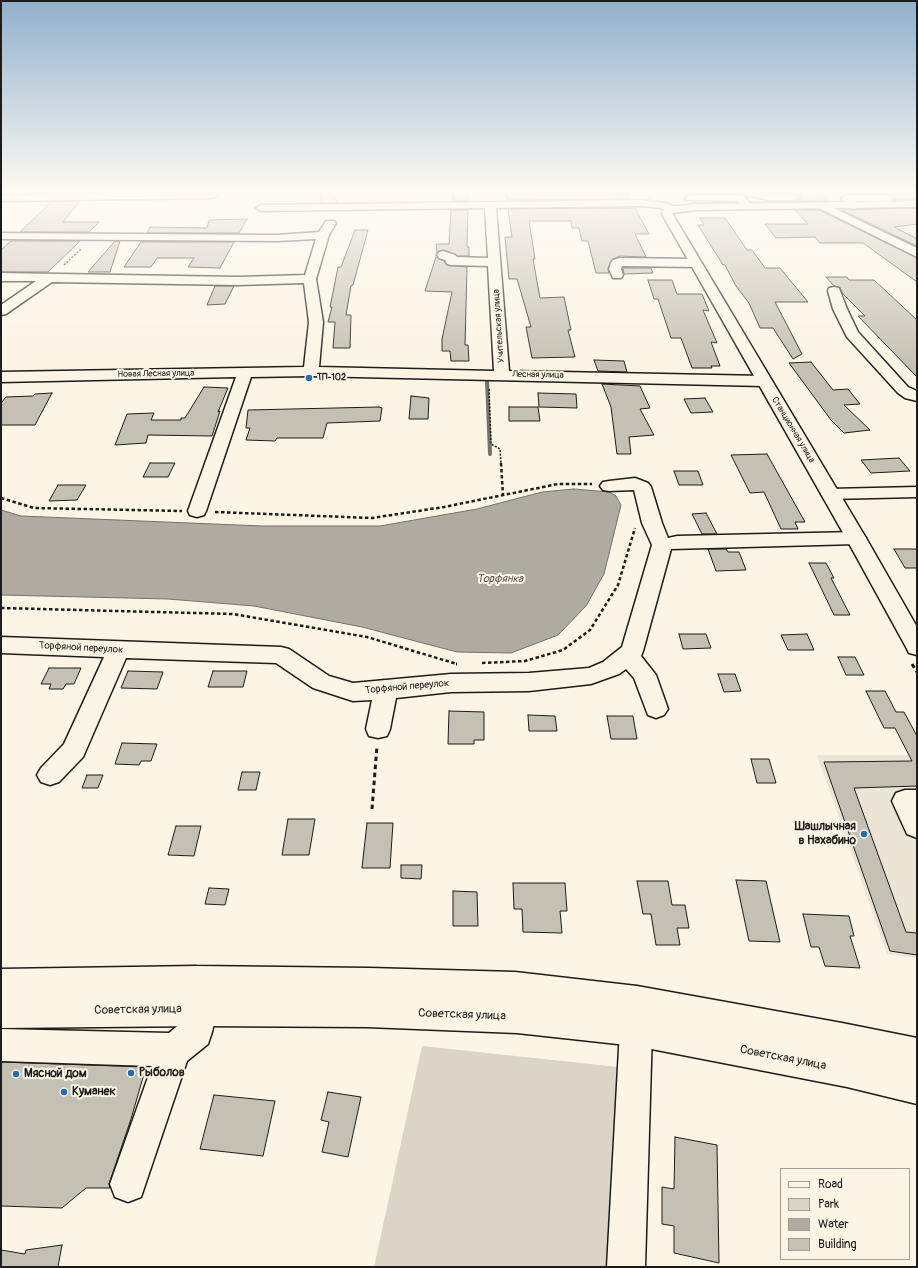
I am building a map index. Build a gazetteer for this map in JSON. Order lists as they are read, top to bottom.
{
  "streets": {
    "street": [
      "Учительская улица",
      "Новая Лесная улица",
      "Лесная улица",
      "Станционная улица",
      "Торфяной переулок",
      "Советская улица"
    ]
  },
  "crossings": [
    ["Учительская улица", "Лесная улица"],
    ["Новая Лесная улица", "Лесная улица"],
    ["Лесная улица", "Станционная улица"]
  ],
  "water": ["Торфянка"],
  "places": [
    "ТП-102",
    "Шашлычная в Нахабино",
    "Рыболов",
    "Мясной дом",
    "Куманек"
  ],
  "legend": [
    "Road",
    "Park",
    "Water",
    "Building"
  ]
}
